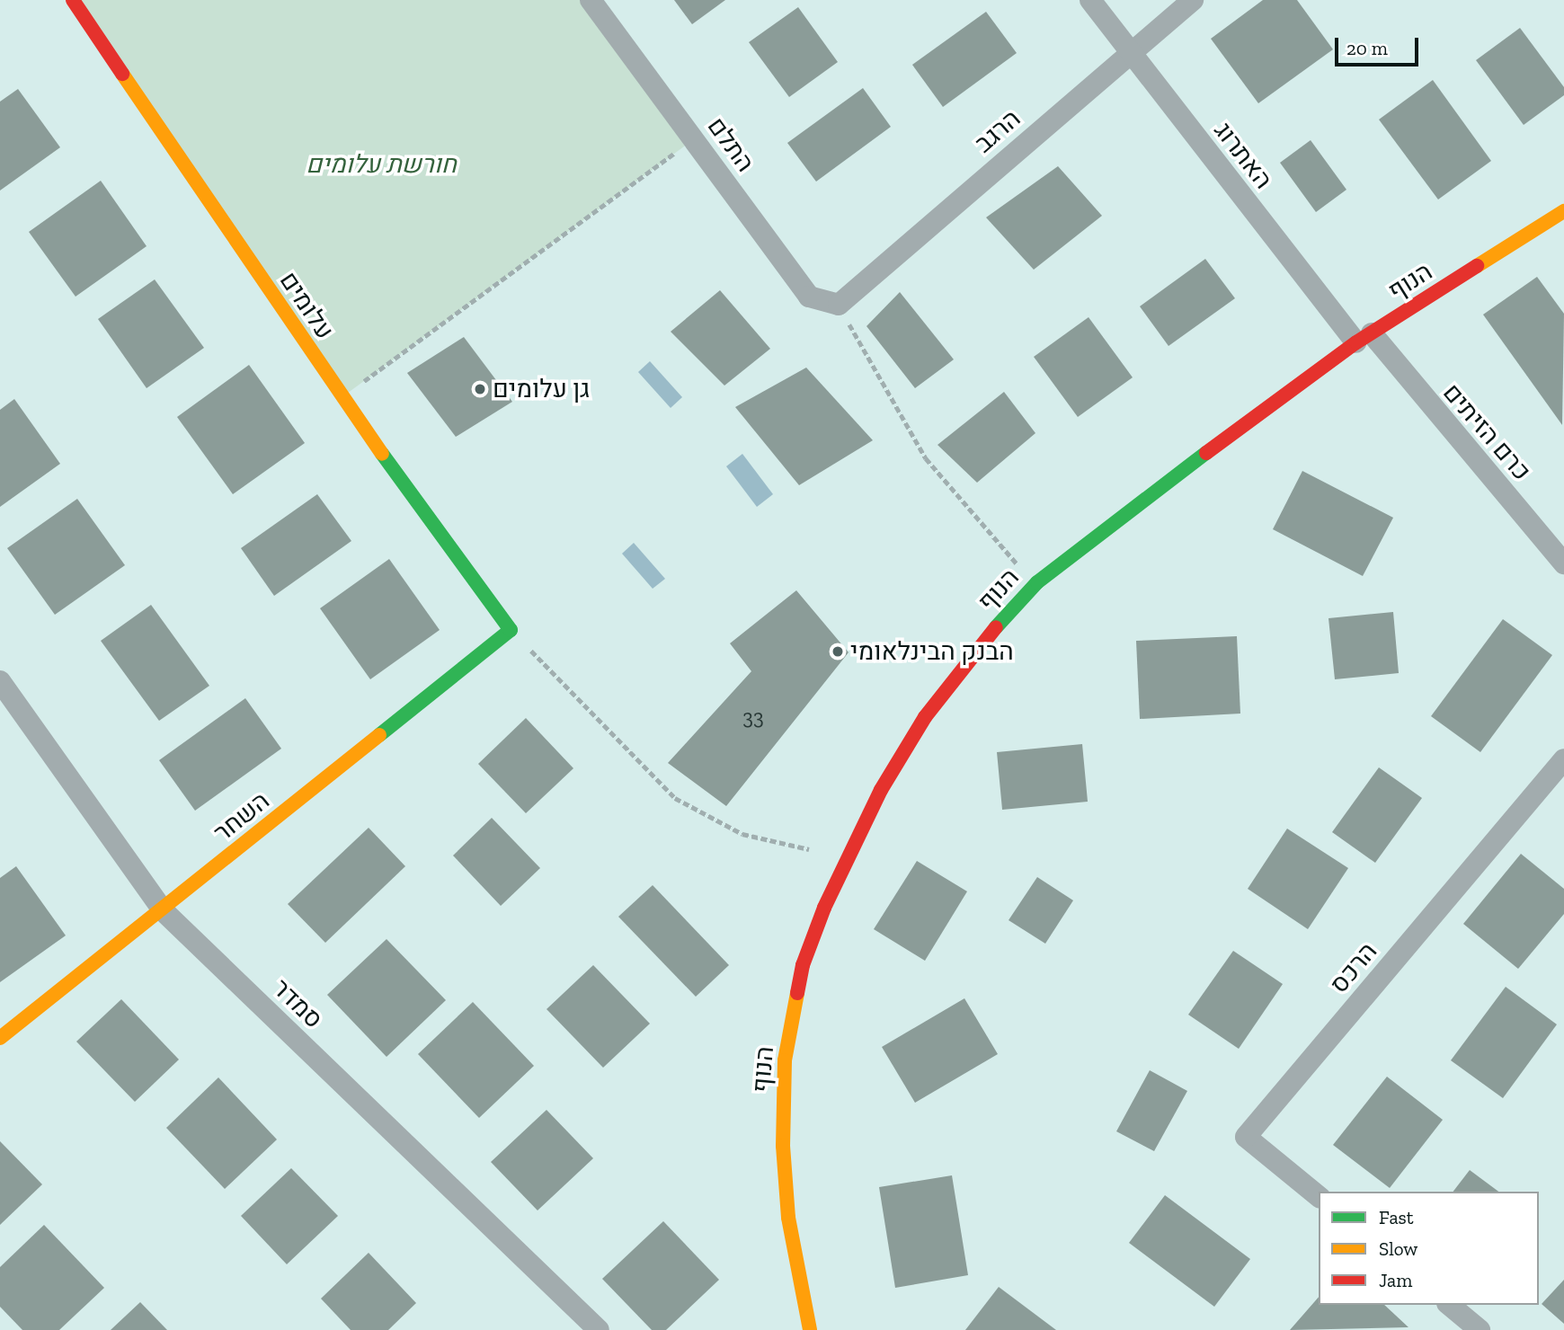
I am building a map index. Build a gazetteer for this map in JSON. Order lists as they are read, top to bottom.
{
  "streets": {
    "street": [
      "הרגב",
      "התלם",
      "האתרוג",
      "הנוף",
      "עלומים",
      "כרם הזיתים",
      "השחר",
      "הרכס",
      "סמדר"
    ]
  },
  "crossings": [
    ["הרגב", "התלם"],
    ["הרגב", "האתרוג"],
    ["האתרוג", "הנוף"],
    ["האתרוג", "כרם הזיתים"],
    ["הנוף", "כרם הזיתים"],
    ["עלומים", "השחר"],
    ["השחר", "סמדר"]
  ],
  "parks": ["חורשת עלומים"],
  "places": ["גן עלומים", "הבנק הבינלאומי"],
  "house_numbers": ["33"],
  "legend": ["Fast", "Slow", "Jam"],
  "scale_bar": "20 m"
}
